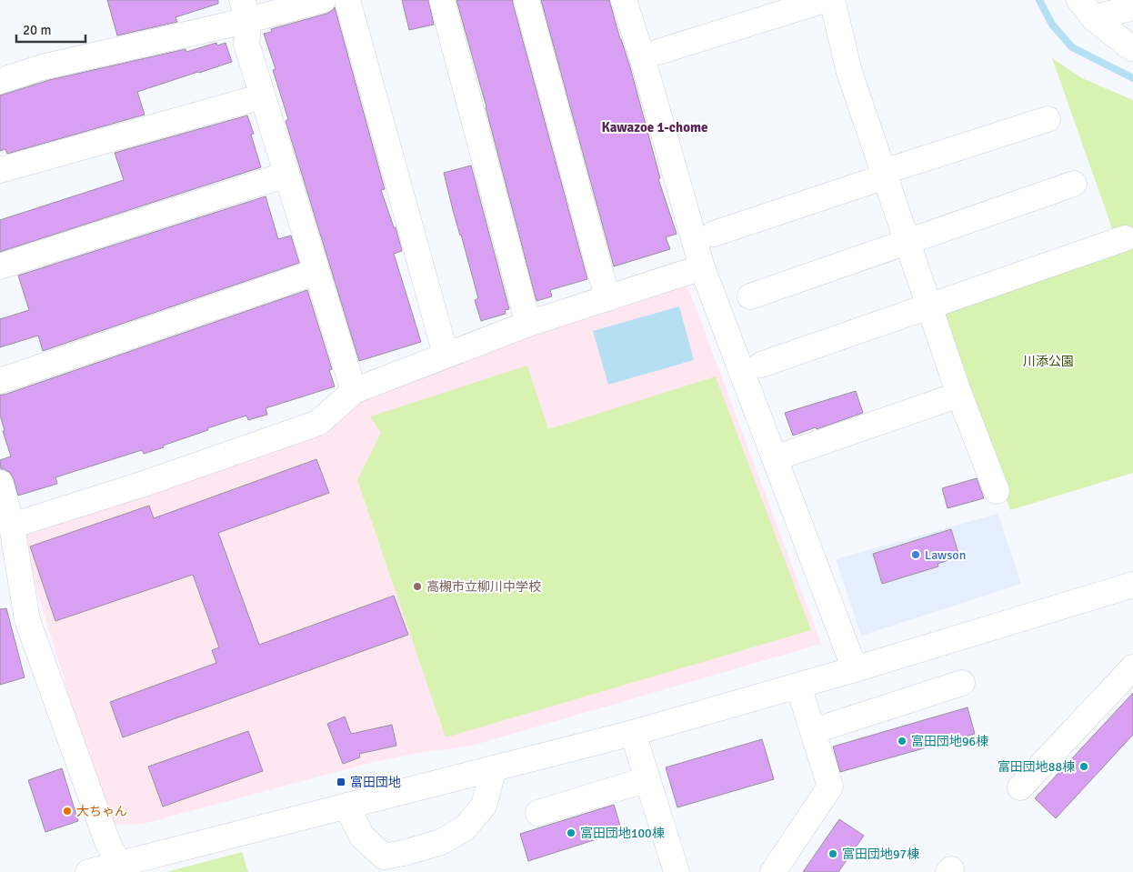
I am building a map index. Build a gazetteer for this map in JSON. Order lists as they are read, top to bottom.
{
  "districts": ["Kawazoe 1-chome"],
  "parks": ["川添公園"],
  "places": {
    "other": [
      "Lawson",
      "高槻市立柳川中学校",
      "富田団地96棟",
      "富田団地88棟",
      "大ちゃん",
      "富田団地100棟",
      "富田団地97棟"
    ],
    "transit": ["富田団地"]
  },
  "scale_bar": "20 m"
}
